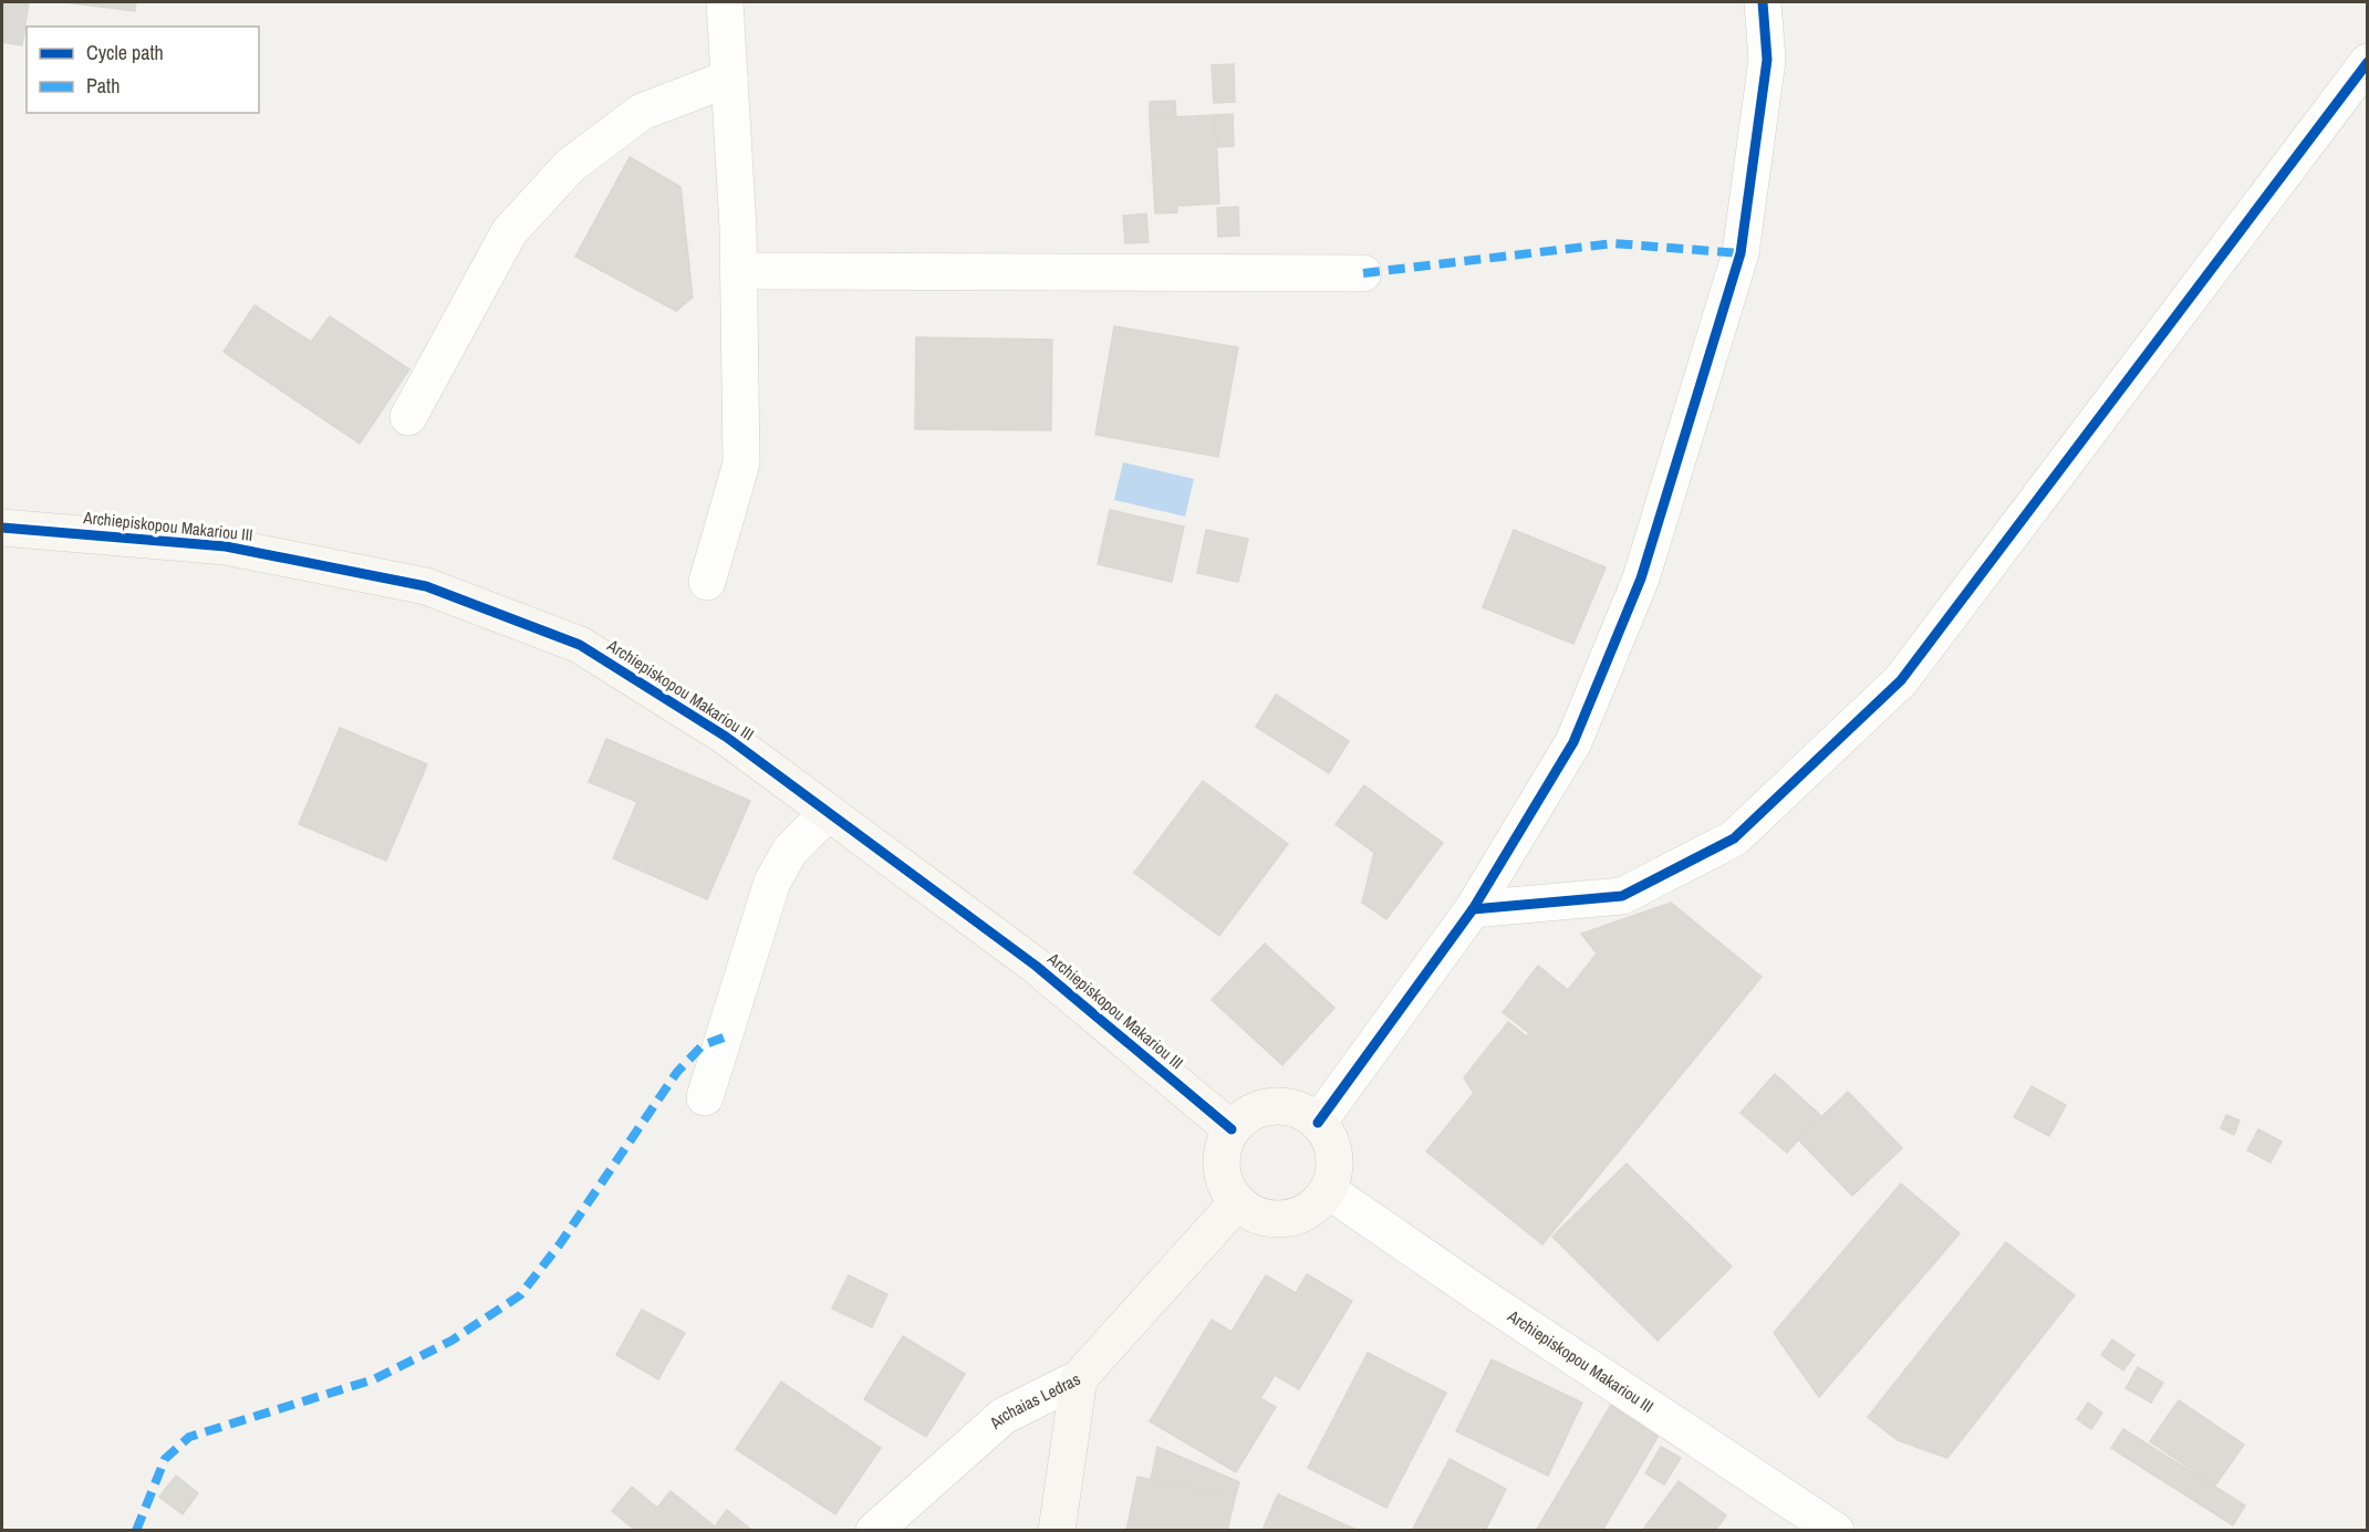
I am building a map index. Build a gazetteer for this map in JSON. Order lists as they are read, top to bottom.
{
  "streets": {
    "street": ["Archiepiskopou Makariou III", "Archaias Ledras"]
  },
  "crossings": [
    ["Archiepiskopou Makariou III", "Archaias Ledras"]
  ],
  "legend": ["Cycle path", "Path"]
}
